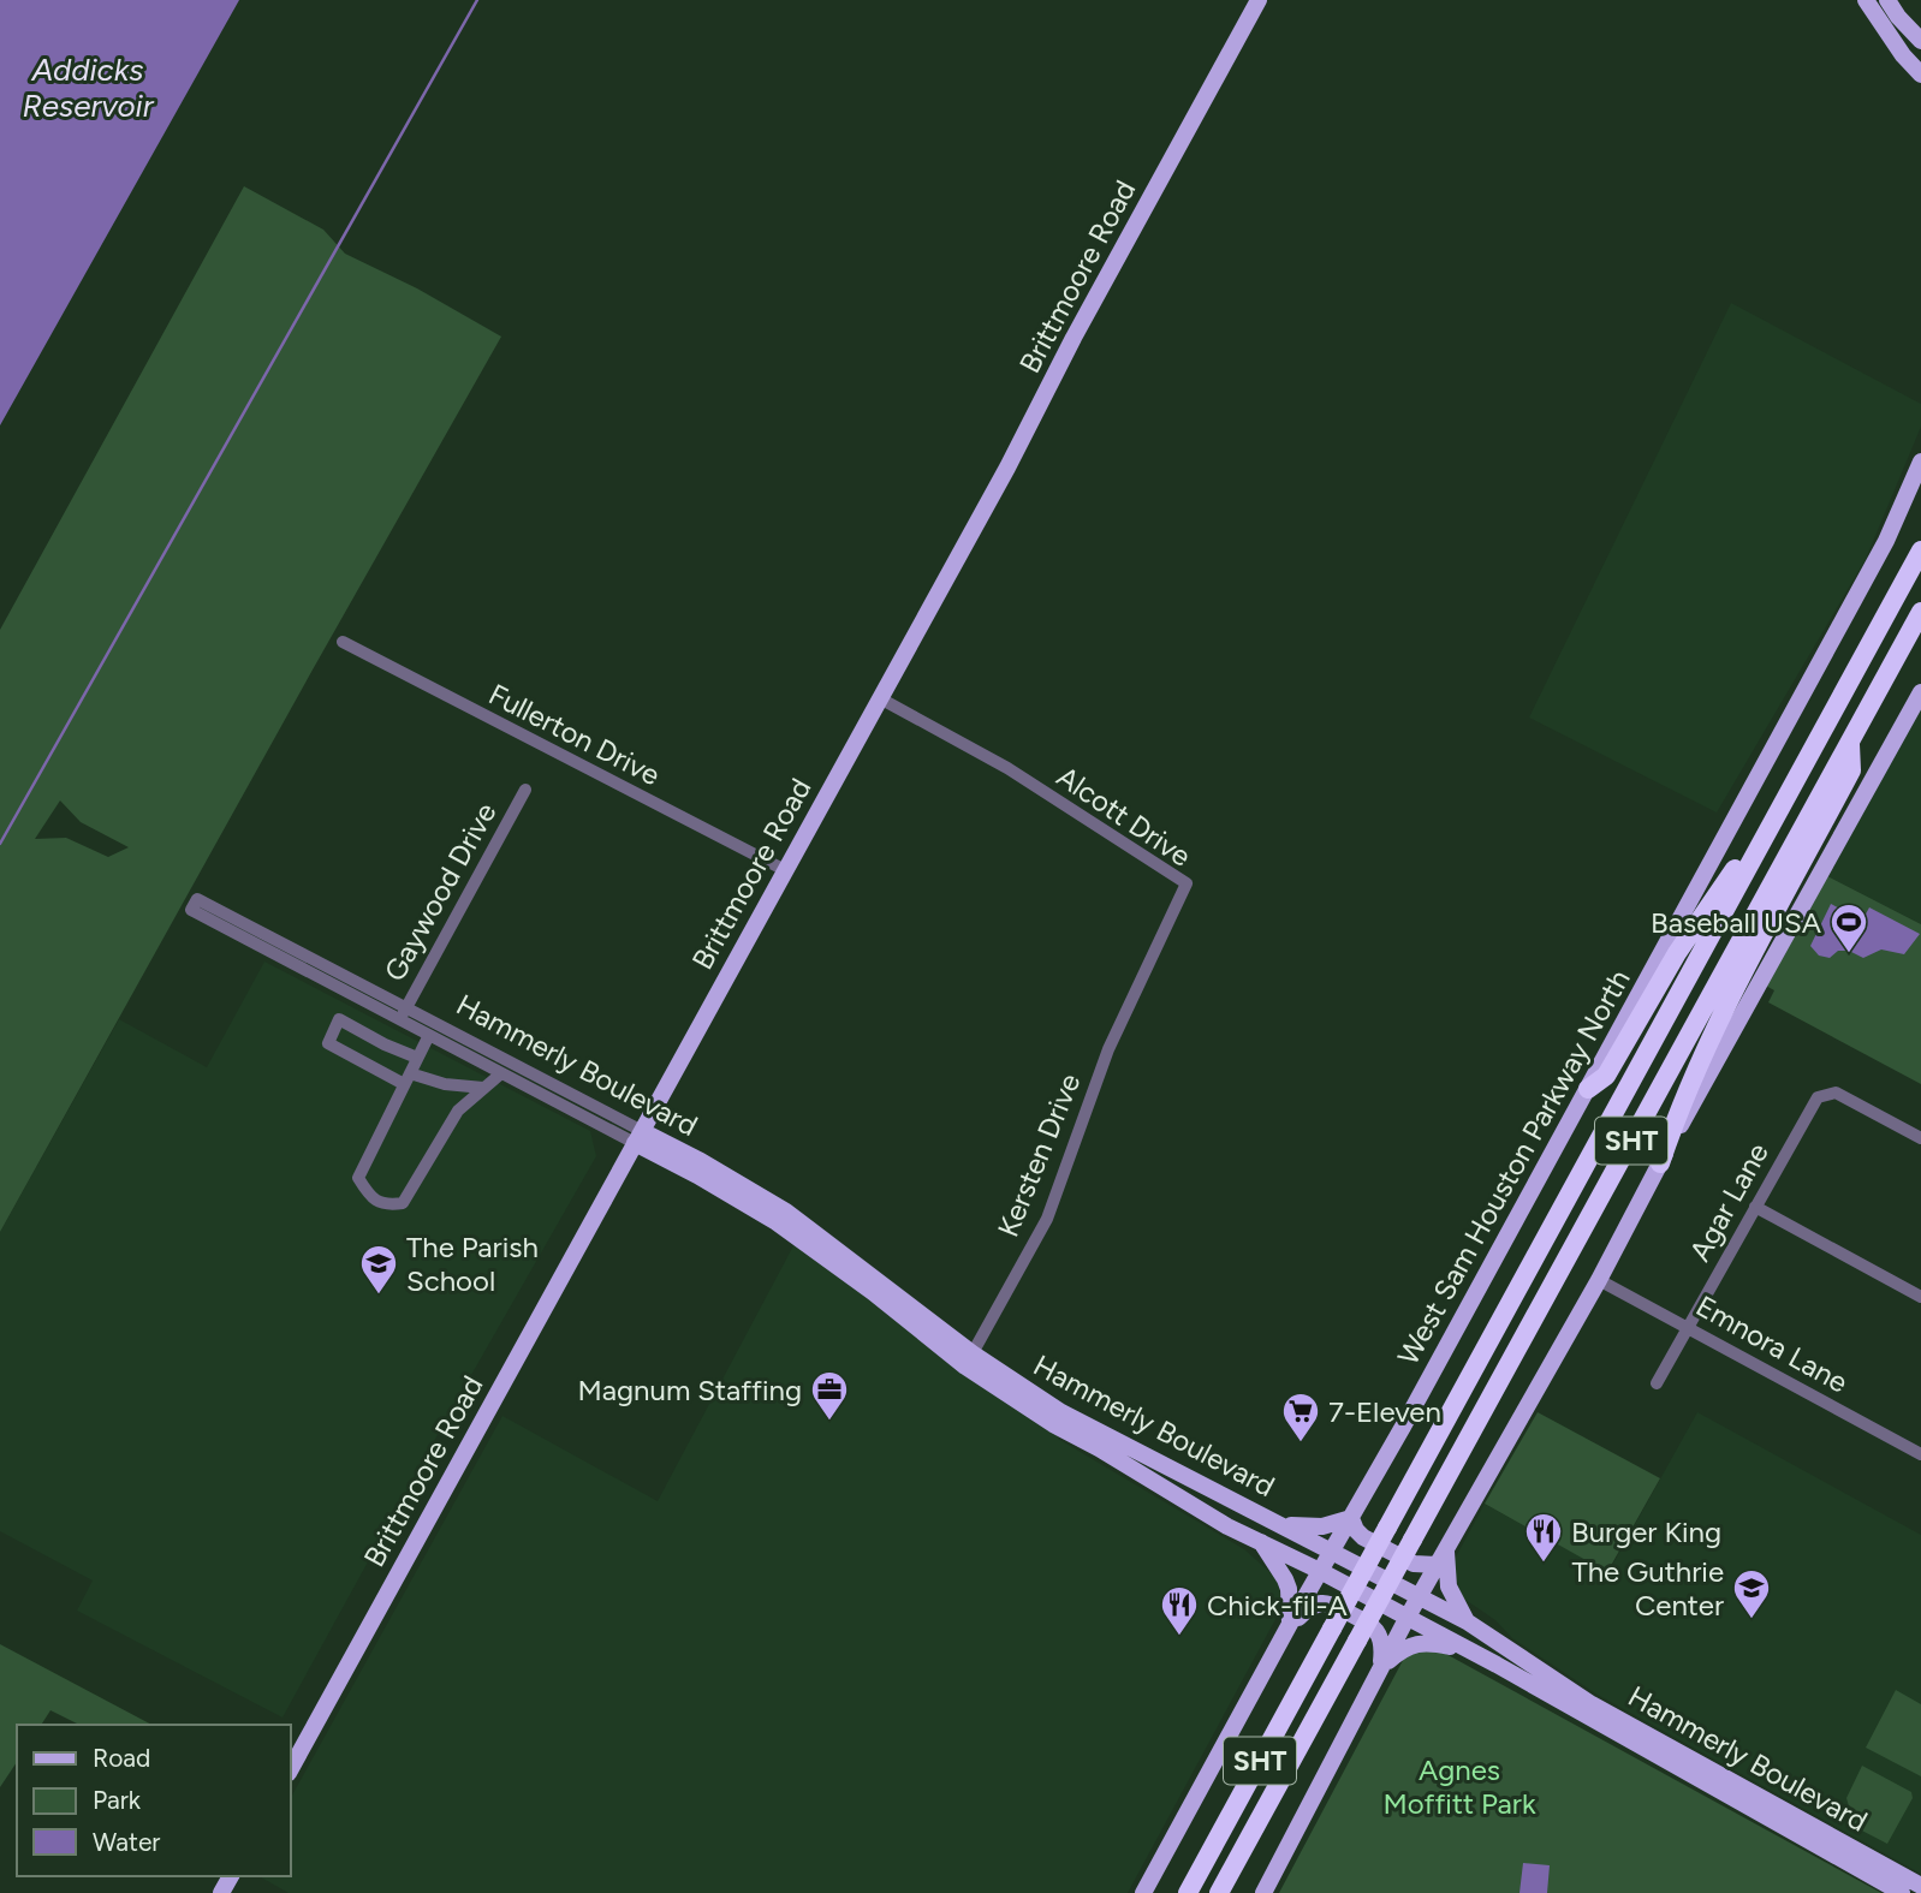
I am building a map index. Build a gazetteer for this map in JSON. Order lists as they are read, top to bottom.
{
  "streets": {
    "highway": ["SHT"],
    "main road": ["Brittmoore Road", "Hammerly Boulevard", "West Sam Houston Parkway North"],
    "street": [
      "Fullerton Drive",
      "Alcott Drive",
      "Gaywood Drive",
      "Kersten Drive",
      "Agar Lane",
      "Emnora Lane"
    ]
  },
  "crossings": [
    ["Brittmoore Road", "Fullerton Drive"],
    ["Brittmoore Road", "Alcott Drive"],
    ["Brittmoore Road", "Hammerly Boulevard"],
    ["Alcott Drive", "Kersten Drive"],
    ["Gaywood Drive", "Hammerly Boulevard"],
    ["Hammerly Boulevard", "Kersten Drive"],
    ["Hammerly Boulevard", "West Sam Houston Parkway North"],
    ["Agar Lane", "Emnora Lane"]
  ],
  "water": ["Addicks Reservoir"],
  "parks": ["Agnes Moffitt Park"],
  "places": {
    "sports": ["Baseball USA"],
    "school or university": ["The Parish School", "The Guthrie Center"],
    "office": ["Magnum Staffing"],
    "supermarket": ["7-Eleven"],
    "restaurant": ["Burger King", "Chick-fil-A"]
  },
  "legend": ["Road", "Park", "Water"]
}
